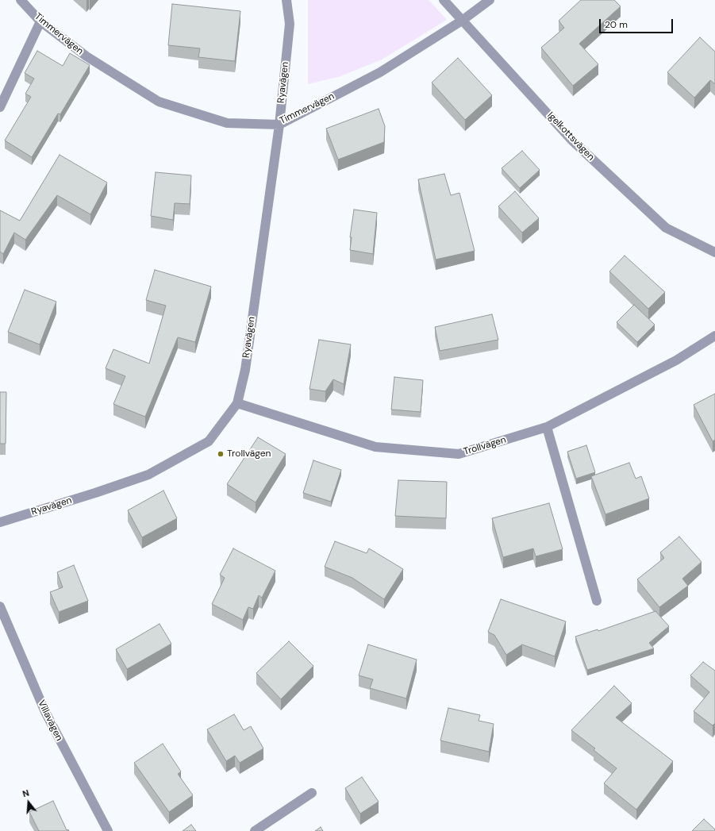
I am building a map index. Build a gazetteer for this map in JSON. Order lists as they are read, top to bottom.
{
  "streets": {
    "street": [
      "Timmervägen",
      "Ryavägen",
      "Igelkottsvägen",
      "Trollvägen",
      "Villavägen"
    ]
  },
  "crossings": [
    ["Timmervägen", "Ryavägen"],
    ["Timmervägen", "Igelkottsvägen"],
    ["Ryavägen", "Trollvägen"]
  ],
  "places": ["Trollvägen"],
  "scale_bar": "20 m",
  "north": "top"
}
